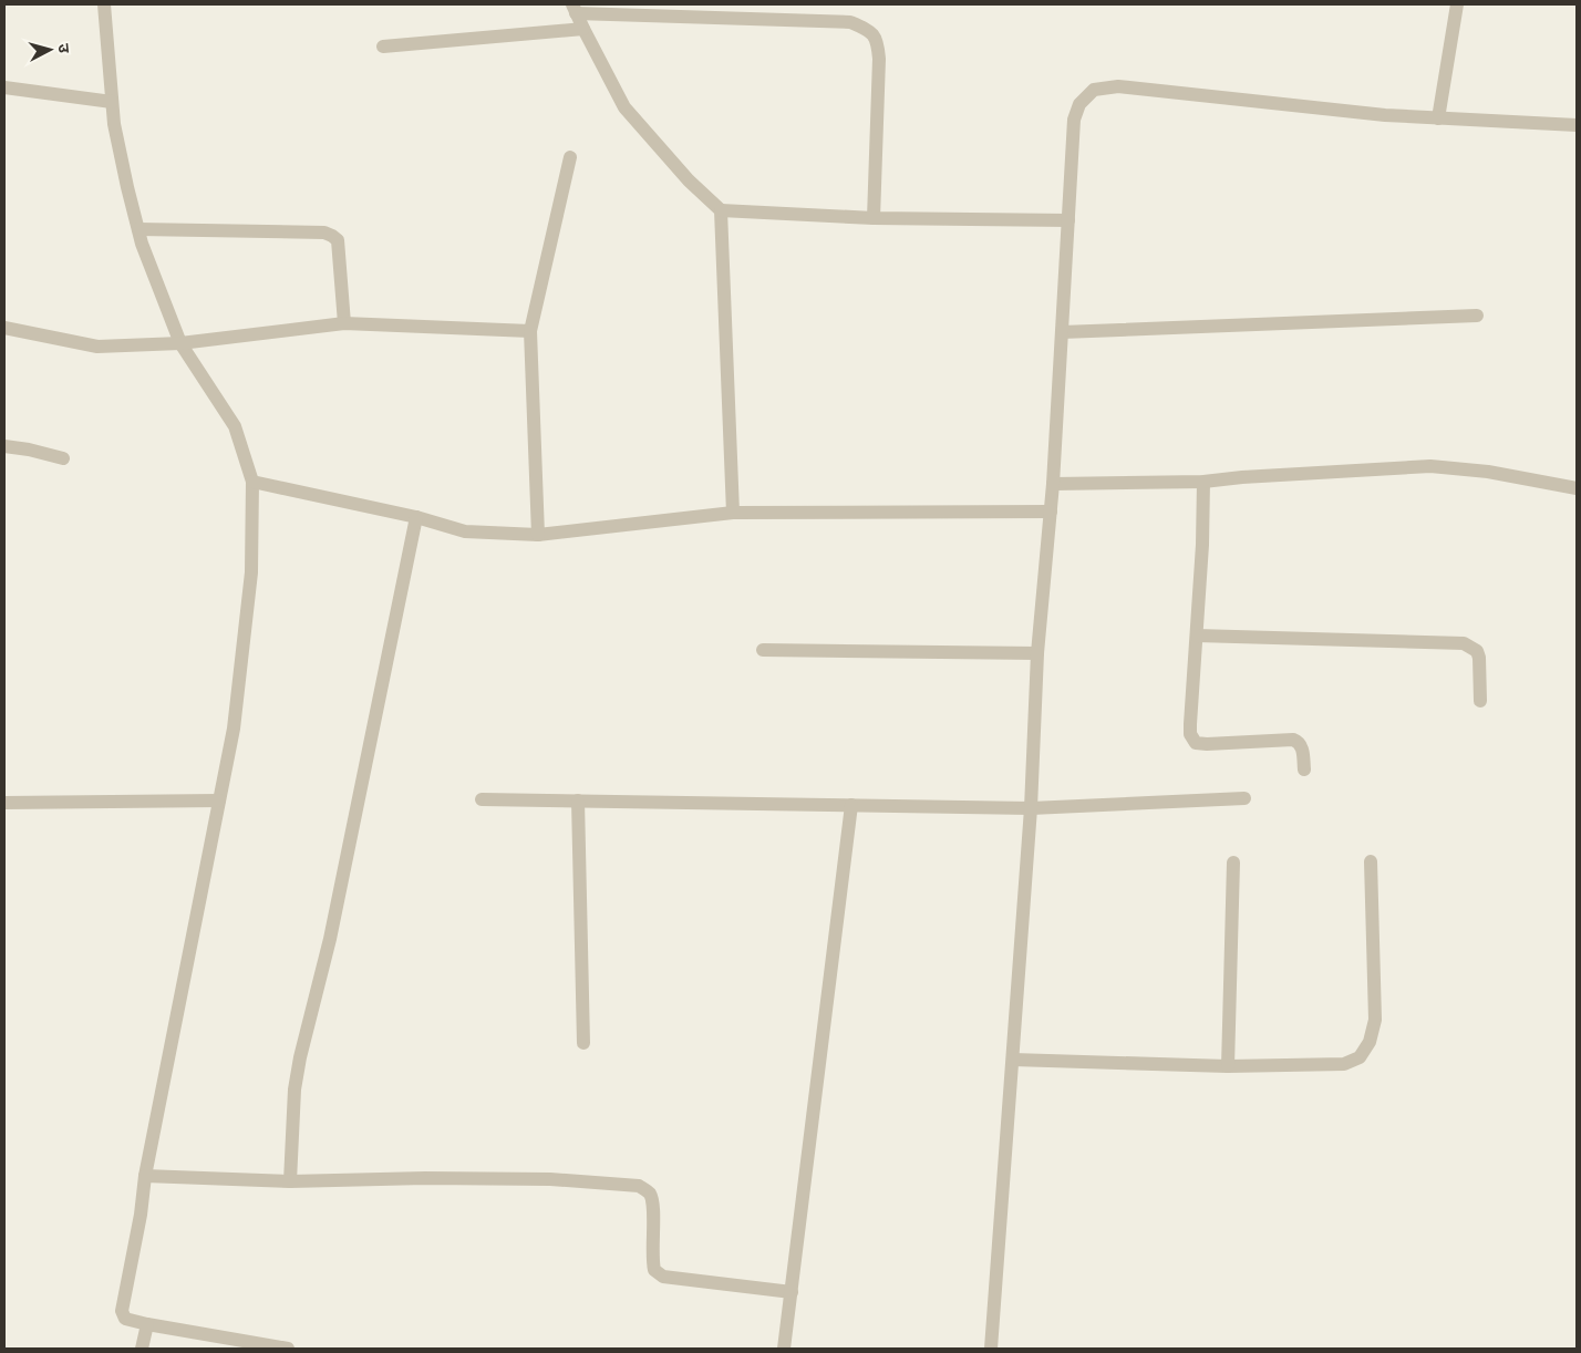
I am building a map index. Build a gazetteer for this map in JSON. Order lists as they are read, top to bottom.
{
  "north": "right"
}
